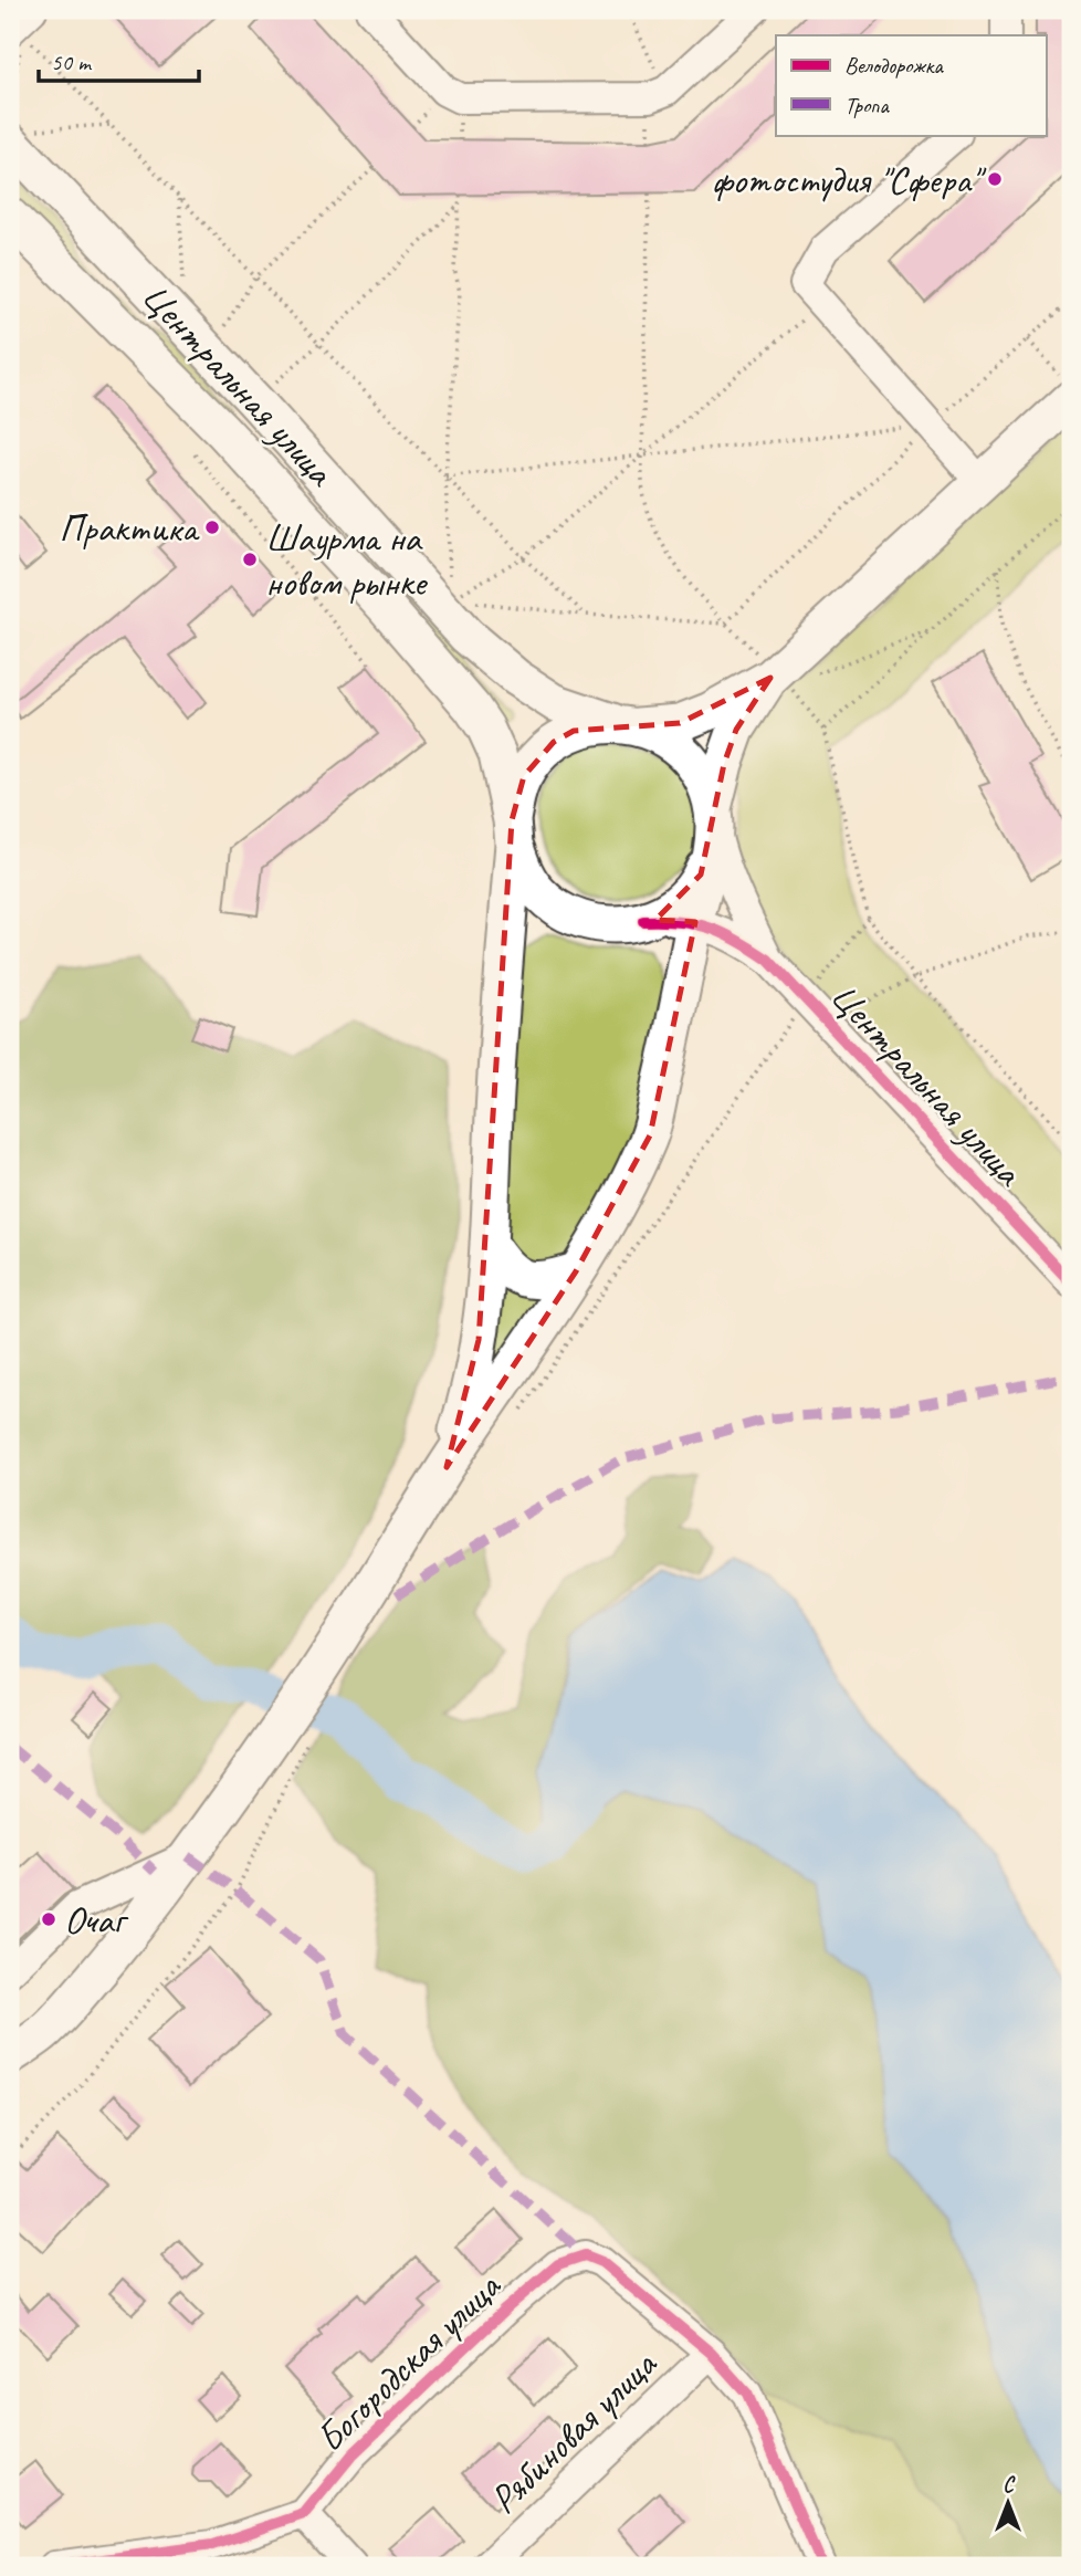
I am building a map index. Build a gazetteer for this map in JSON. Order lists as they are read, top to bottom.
{
  "streets": {
    "main road": ["Центральная улица"],
    "street": ["Богородская улица", "Рябиновая улица"]
  },
  "crossings": [
    ["Богородская улица", "Рябиновая улица"]
  ],
  "places": [
    "фотостудия \"Сфера\"",
    "Практика",
    "Шаурма на новом рынке",
    "Очаг"
  ],
  "legend": ["Велодорожка", "Тропа"],
  "scale_bar": "50 m",
  "north": "top"
}
